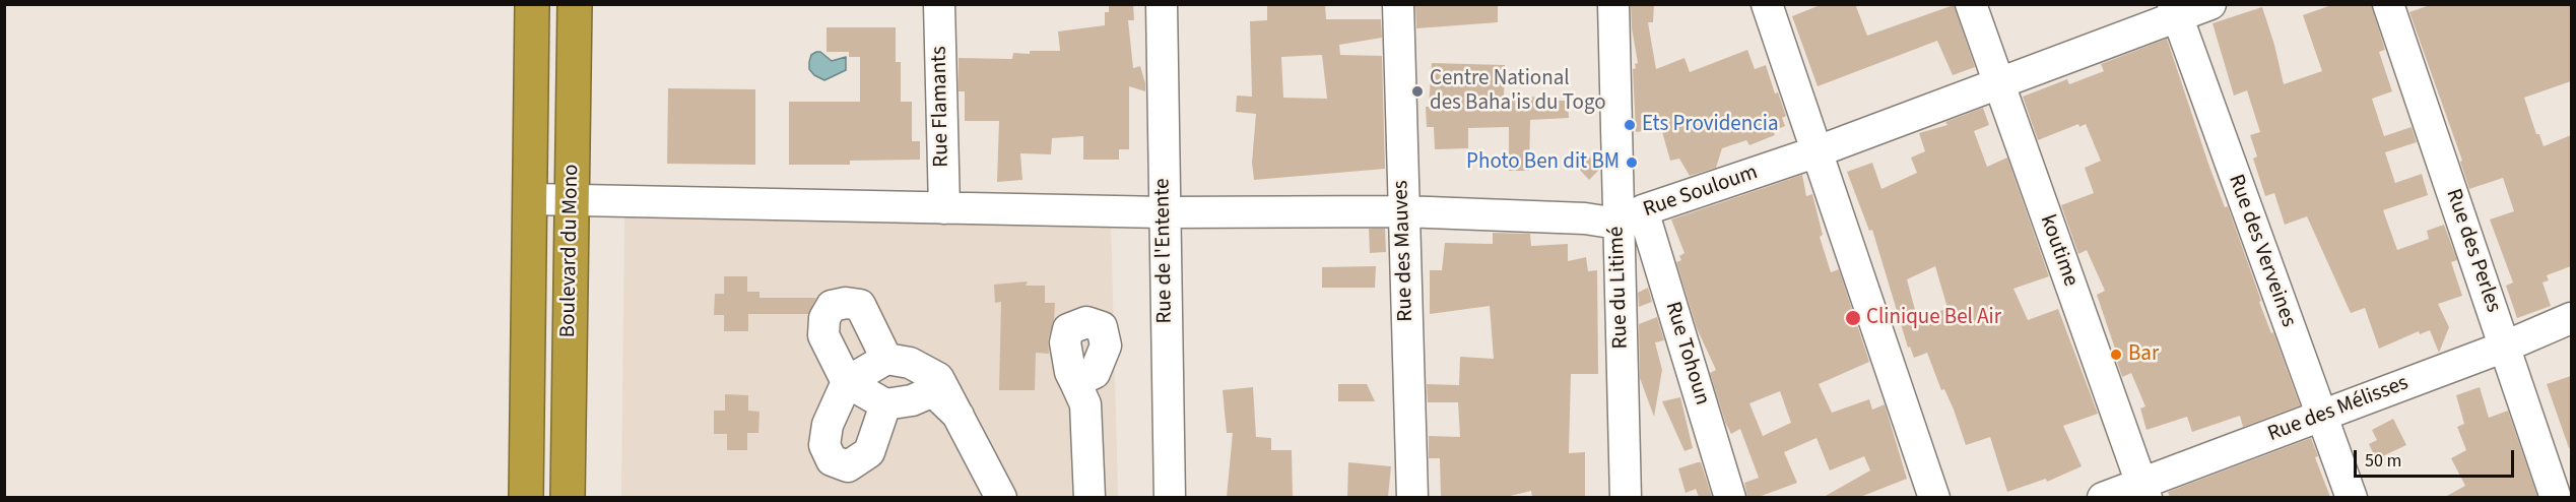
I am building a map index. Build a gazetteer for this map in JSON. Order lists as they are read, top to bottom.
{
  "streets": {
    "highway": ["Boulevard du Mono"],
    "street": [
      "Rue Flamants",
      "Rue Souloum",
      "Rue de l'Entente",
      "Rue des Mauves",
      "koutime",
      "Rue des Verveines",
      "Rue des Perles",
      "Rue du Litimé",
      "Rue Tohoun",
      "Rue des Mélisses"
    ]
  },
  "crossings": [
    ["Rue Flamants", "Rue Souloum"],
    ["Rue Souloum", "Boulevard du Mono"],
    ["Rue Souloum", "Rue de l'Entente"],
    ["Rue Souloum", "Rue des Mauves"],
    ["Rue Souloum", "koutime"],
    ["Rue Souloum", "Rue des Verveines"],
    ["Rue Souloum", "Rue du Litimé"],
    ["Rue Souloum", "Rue Tohoun"],
    ["koutime", "Rue des Mélisses"],
    ["Rue des Verveines", "Rue des Mélisses"],
    ["Rue des Perles", "Rue des Mélisses"],
    ["Rue du Litimé", "Rue Tohoun"]
  ],
  "places": [
    "Centre National des Baha'is du Togo",
    "Ets Providencia",
    "Photo Ben dit BM",
    "Clinique Bel Air",
    "Bar"
  ],
  "scale_bar": "50 m"
}
